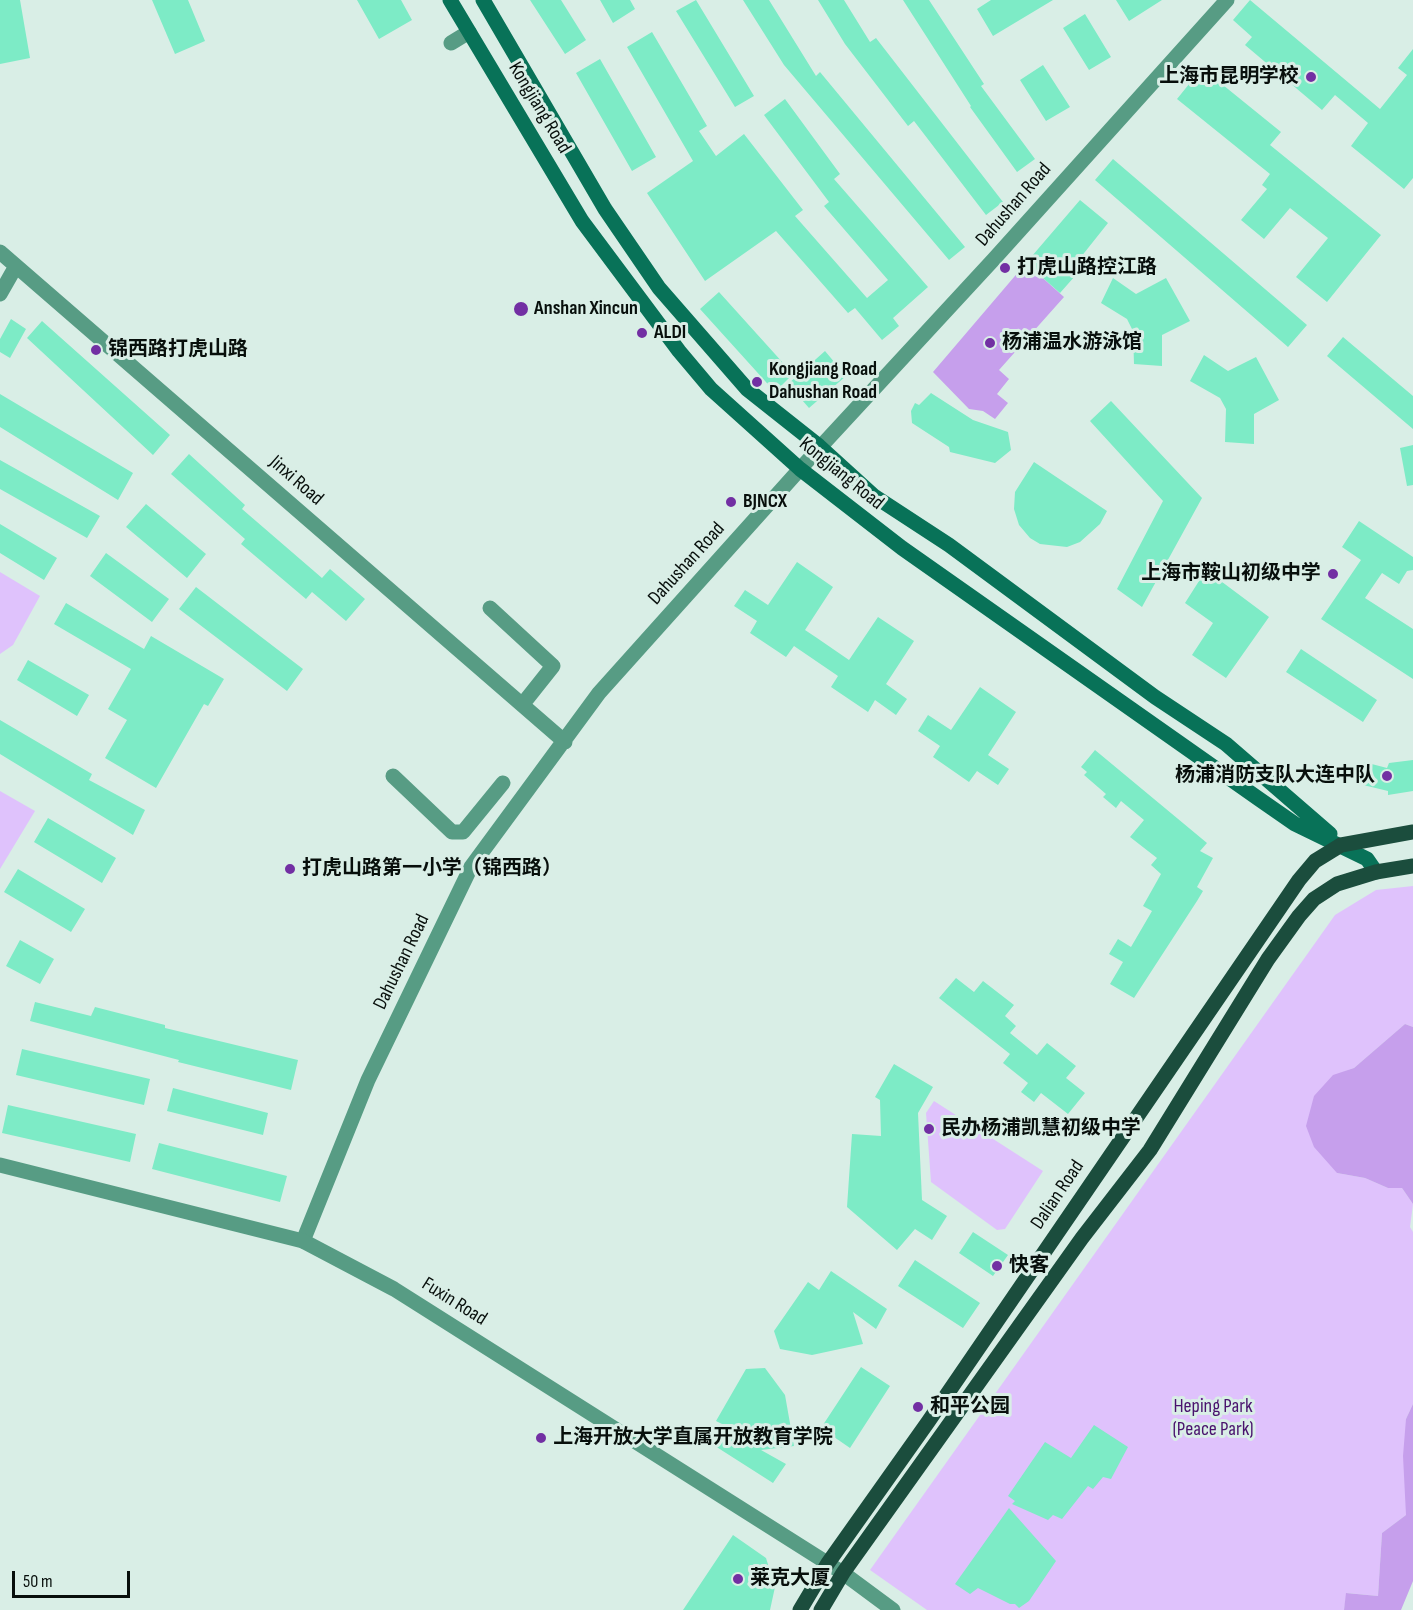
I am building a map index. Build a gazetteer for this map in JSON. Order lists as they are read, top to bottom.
{
  "streets": {
    "main road": ["Kongjiang Road", "Dalian Road"],
    "street": ["Dahushan Road", "Jinxi Road", "Fuxin Road"]
  },
  "crossings": [
    ["Kongjiang Road", "Dahushan Road"],
    ["Kongjiang Road", "Dalian Road"],
    ["Dahushan Road", "Jinxi Road"],
    ["Dahushan Road", "Fuxin Road"],
    ["Dalian Road", "Fuxin Road"]
  ],
  "parks": ["Heping Park (Peace Park)"],
  "places": [
    "上海市昆明学校",
    "打虎山路控江路",
    "Anshan Xincun",
    "ALDI",
    "杨浦温水游泳馆",
    "锦西路打虎山路",
    "Kongjiang Road Dahushan Road",
    "BJNCX",
    "上海市鞍山初级中学",
    "杨浦消防支队大连中队",
    "打虎山路第一小学（锦西路）",
    "民办杨浦凯慧初级中学",
    "快客",
    "和平公园",
    "上海开放大学直属开放教育学院",
    "莱克大厦"
  ],
  "scale_bar": "50 m"
}
